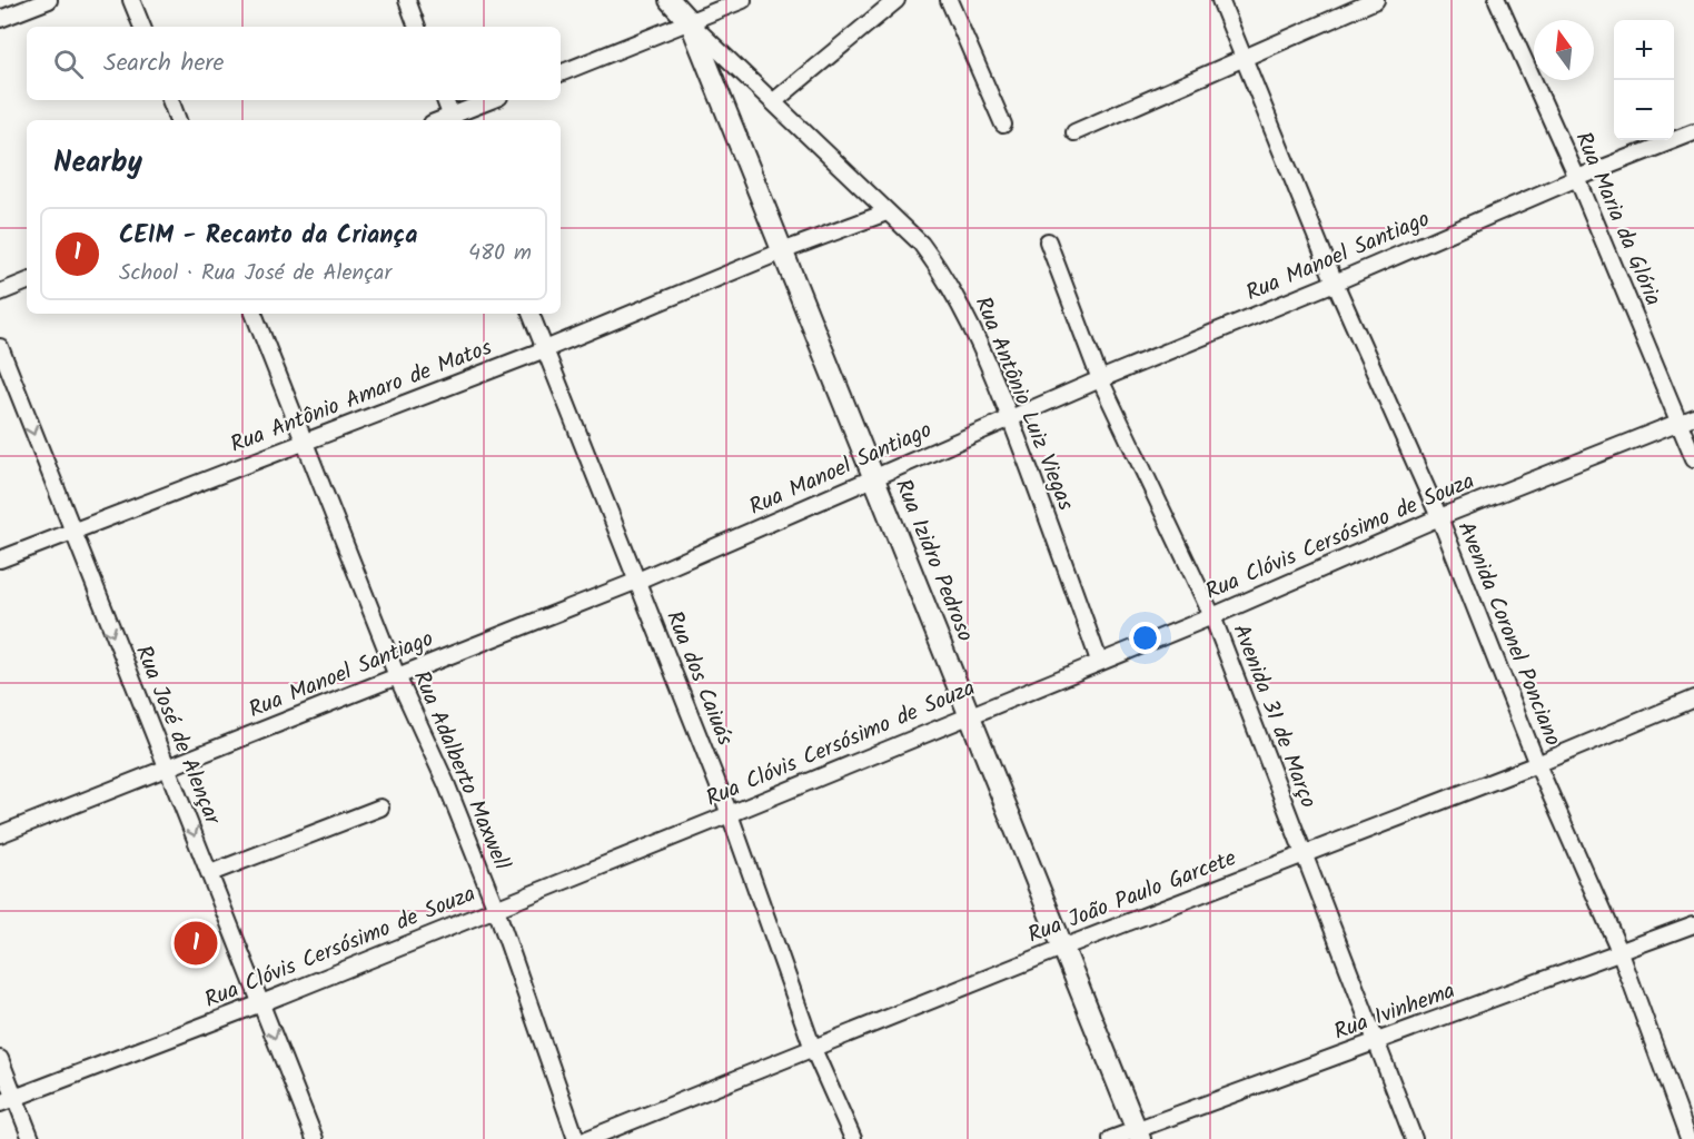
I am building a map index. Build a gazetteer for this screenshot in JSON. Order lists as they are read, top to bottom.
{
  "streets": {
    "street": [
      "Rua Maria da Glória",
      "Rua Manoel Santiago",
      "Rua Antônio Amaro de Matos",
      "Rua Antônio Luiz Viegas",
      "Rua Clóvis Cersósimo de Souza",
      "Rua Izidro Pedroso",
      "Avenida Coronel Ponciano",
      "Rua dos Caiuás",
      "Avenida 31 de Março",
      "Rua José de Alençar",
      "Rua Adalberto Maxwell",
      "Rua João Paulo Garcete",
      "Rua Ivinhema"
    ]
  },
  "crossings": [
    ["Rua Maria da Glória", "Rua Manoel Santiago"],
    ["Rua Maria da Glória", "Rua Clóvis Cersósimo de Souza"],
    ["Rua Manoel Santiago", "Rua Antônio Luiz Viegas"],
    ["Rua Manoel Santiago", "Rua Izidro Pedroso"],
    ["Rua Manoel Santiago", "Avenida Coronel Ponciano"],
    ["Rua Manoel Santiago", "Rua dos Caiuás"],
    ["Rua Manoel Santiago", "Avenida 31 de Março"],
    ["Rua Manoel Santiago", "Rua José de Alençar"],
    ["Rua Manoel Santiago", "Rua Adalberto Maxwell"],
    ["Rua Antônio Amaro de Matos", "Rua Antônio Luiz Viegas"],
    ["Rua Antônio Amaro de Matos", "Rua Izidro Pedroso"],
    ["Rua Antônio Amaro de Matos", "Rua dos Caiuás"],
    ["Rua Antônio Amaro de Matos", "Rua José de Alençar"],
    ["Rua Antônio Amaro de Matos", "Rua Adalberto Maxwell"],
    ["Rua Antônio Luiz Viegas", "Rua Clóvis Cersósimo de Souza"],
    ["Rua Antônio Luiz Viegas", "Rua Izidro Pedroso"],
    ["Rua Clóvis Cersósimo de Souza", "Rua Izidro Pedroso"],
    ["Rua Clóvis Cersósimo de Souza", "Avenida Coronel Ponciano"],
    ["Rua Clóvis Cersósimo de Souza", "Rua dos Caiuás"],
    ["Rua Clóvis Cersósimo de Souza", "Avenida 31 de Março"],
    ["Rua Clóvis Cersósimo de Souza", "Rua José de Alençar"],
    ["Rua Clóvis Cersósimo de Souza", "Rua Adalberto Maxwell"],
    ["Rua Izidro Pedroso", "Rua João Paulo Garcete"],
    ["Rua Izidro Pedroso", "Rua Ivinhema"],
    ["Avenida Coronel Ponciano", "Rua João Paulo Garcete"],
    ["Avenida Coronel Ponciano", "Rua Ivinhema"],
    ["Rua dos Caiuás", "Rua João Paulo Garcete"],
    ["Avenida 31 de Março", "Rua João Paulo Garcete"],
    ["Avenida 31 de Março", "Rua Ivinhema"]
  ],
  "one_way": ["Rua José de Alençar"],
  "north": "top",
  "page": {
    "map_buttons": ["+", "−"],
    "search": "Search here",
    "heading": "Nearby",
    "list": [
      {
        "mark": "1",
        "name": "CEIM - Recanto da Criança",
        "note": "School · Rua José de Alençar",
        "value": "480 m"
      }
    ],
    "pins": "1"
  }
}
